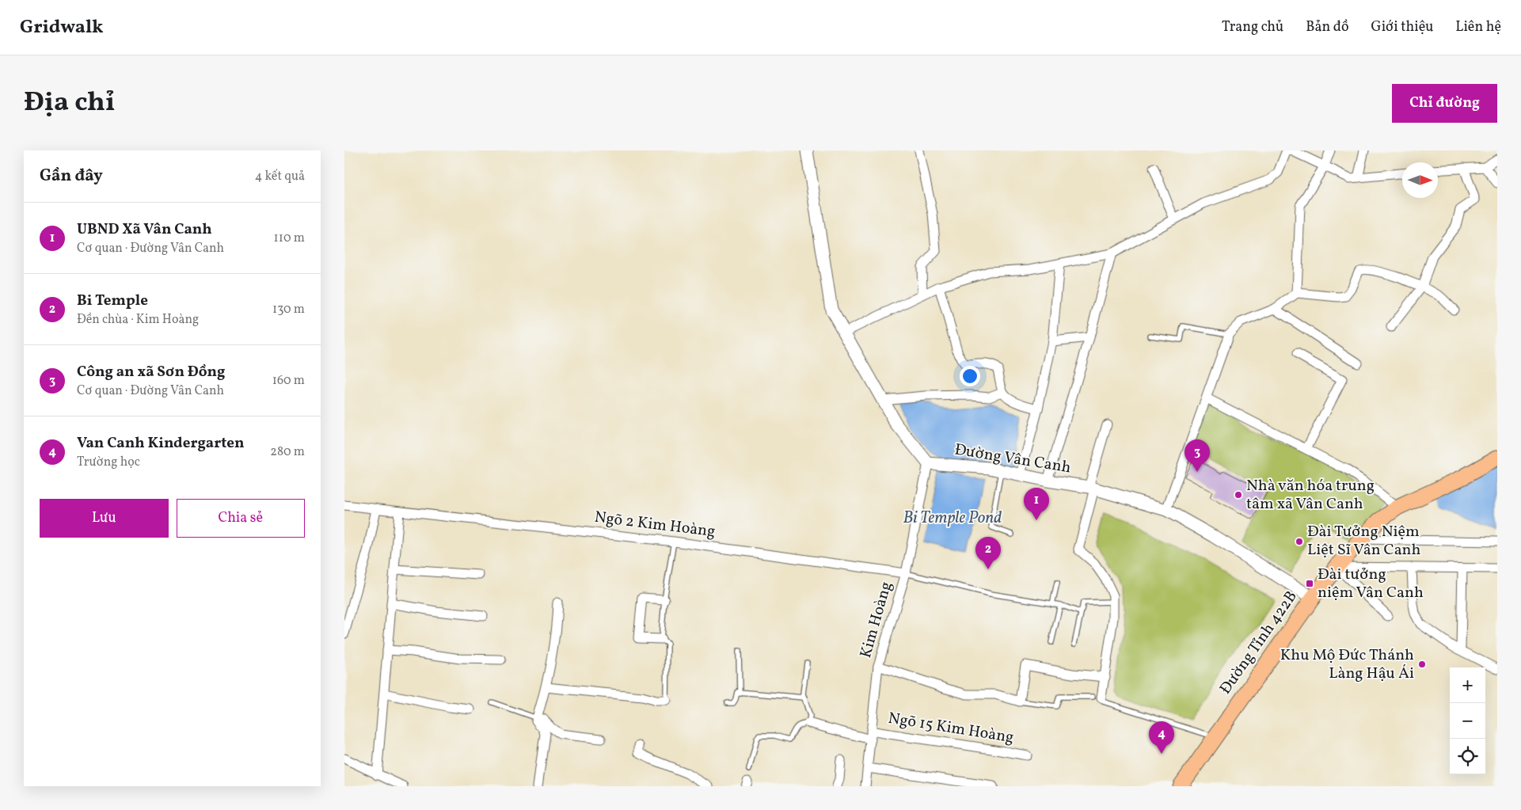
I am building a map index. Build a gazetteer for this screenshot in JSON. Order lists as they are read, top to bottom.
{
  "streets": {
    "main road": ["Đường Tỉnh 422B"],
    "street": [
      "Đường Vân Canh",
      "Ngõ 2 Kim Hoàng",
      "Kim Hoàng",
      "Ngõ 15 Kim Hoàng"
    ]
  },
  "crossings": [
    ["Đường Vân Canh", "Kim Hoàng"],
    ["Đường Vân Canh", "Đường Tỉnh 422B"],
    ["Ngõ 2 Kim Hoàng", "Kim Hoàng"],
    ["Kim Hoàng", "Ngõ 15 Kim Hoàng"]
  ],
  "water": ["Bi Temple Pond"],
  "places": {
    "other": ["Nhà văn hóa trung tâm xã Vân Canh", "Đài Tưởng Niệm Liệt Sĩ Vân Canh", "Khu Mộ Đức Thánh Làng Hậu Ái"],
    "transit": ["Đài tưởng niệm Vân Canh"]
  },
  "north": "right",
  "page": {
    "header": "Gridwalk",
    "nav": [
      "Trang chủ",
      "Bản đồ",
      "Giới thiệu",
      "Liên hệ"
    ],
    "title": "Địa chỉ",
    "buttons": [
      "Chỉ đường",
      ["Lưu", "Chia sẻ"]
    ],
    "heading": ["Gần đây", "4 kết quả"],
    "list": [
      {
        "mark": "1",
        "name": "UBND Xã Vân Canh",
        "note": "Cơ quan · Đường Vân Canh",
        "value": "110 m"
      },
      {
        "mark": "2",
        "name": "Bi Temple",
        "note": "Đền chùa · Kim Hoàng",
        "value": "130 m"
      },
      {
        "mark": "3",
        "name": "Công an xã Sơn Đồng",
        "note": "Cơ quan · Đường Vân Canh",
        "value": "160 m"
      },
      {
        "mark": "4",
        "name": "Van Canh Kindergarten",
        "note": "Trường học",
        "value": "280 m"
      }
    ],
    "pins": [
      "3",
      "1",
      "2",
      "4"
    ],
    "map_buttons": ["+", "−"]
  }
}
